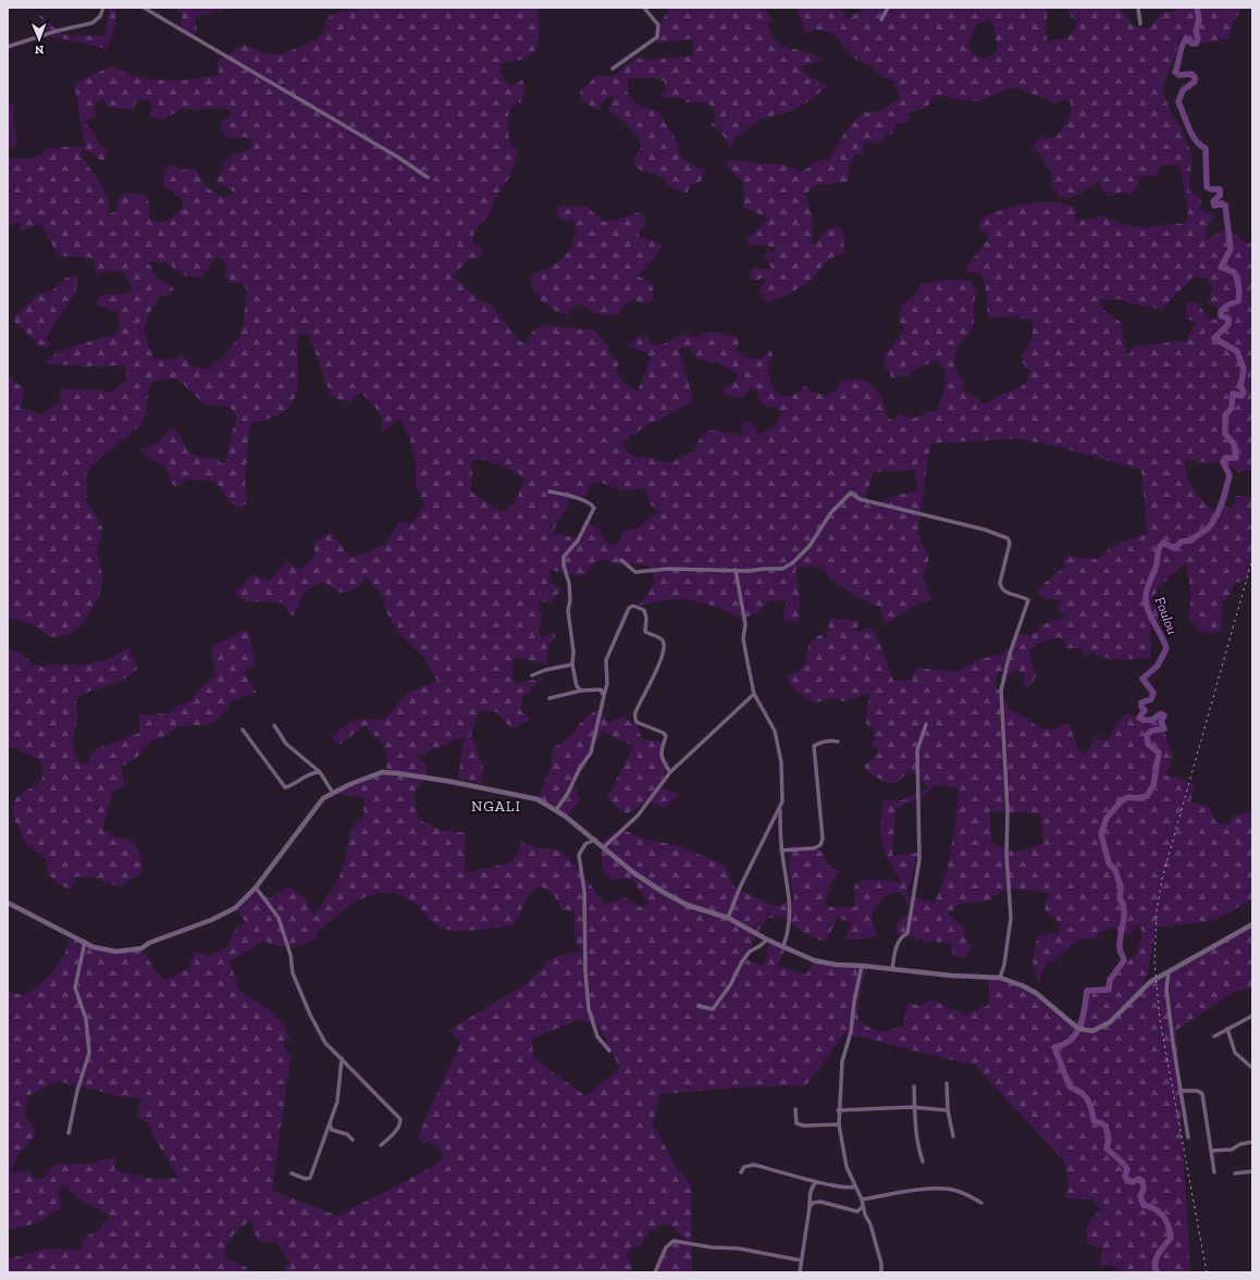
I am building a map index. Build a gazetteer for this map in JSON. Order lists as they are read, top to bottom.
{
  "districts": ["NGALI"],
  "water": ["Foulou"],
  "north": "bottom"
}
